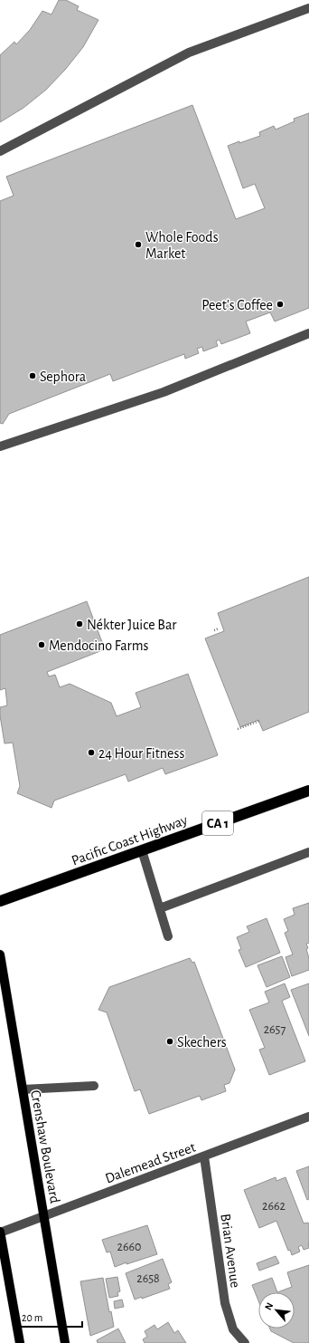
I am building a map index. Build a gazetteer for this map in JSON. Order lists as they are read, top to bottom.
{
  "streets": {
    "highway": ["CA 1", "Pacific Coast Highway"],
    "main road": ["Crenshaw Boulevard"],
    "street": ["Dalemead Street", "Brian Avenue"]
  },
  "crossings": [
    ["Crenshaw Boulevard", "Dalemead Street"],
    ["Dalemead Street", "Brian Avenue"]
  ],
  "places": [
    "Whole Foods Market",
    "Peet's Coffee",
    "Sephora",
    "Nékter Juice Bar",
    "Mendocino Farms",
    "24 Hour Fitness",
    "Skechers"
  ],
  "house_numbers": [
    "2657",
    "2662",
    "2660",
    "2658"
  ],
  "scale_bar": "20 m",
  "north": "top left"
}
